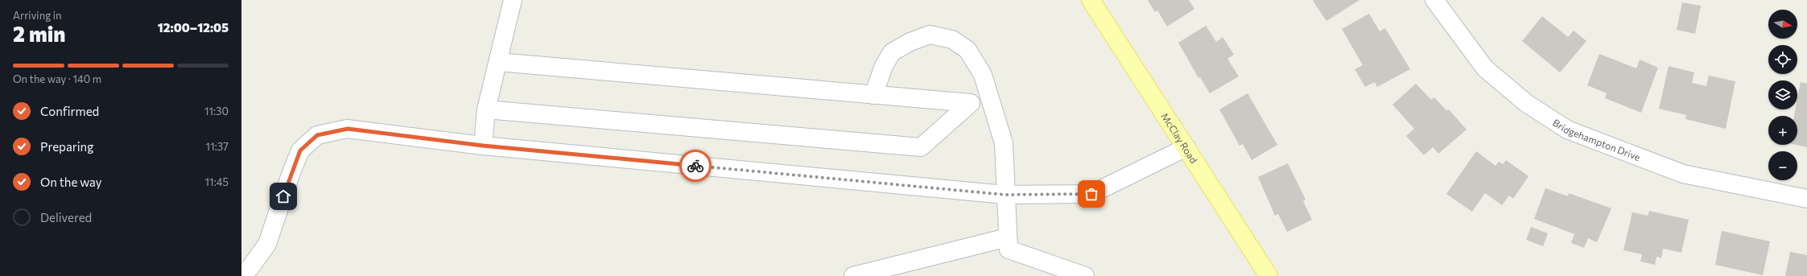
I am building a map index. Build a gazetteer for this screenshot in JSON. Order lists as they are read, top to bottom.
{
  "streets": {
    "main road": ["McClay Road"],
    "street": ["Bridgehampton Drive"]
  },
  "north": "right",
  "page": {
    "heading": ["2 min", "Arriving in", "12:00–12:05"],
    "map_buttons": ["+", "−"],
    "bar": "On the way · 140 m",
    "list": [
      ["Confirmed", "11:30"],
      ["Preparing", "11:37"],
      ["On the way", "11:45"],
      "Delivered"
    ]
  }
}
